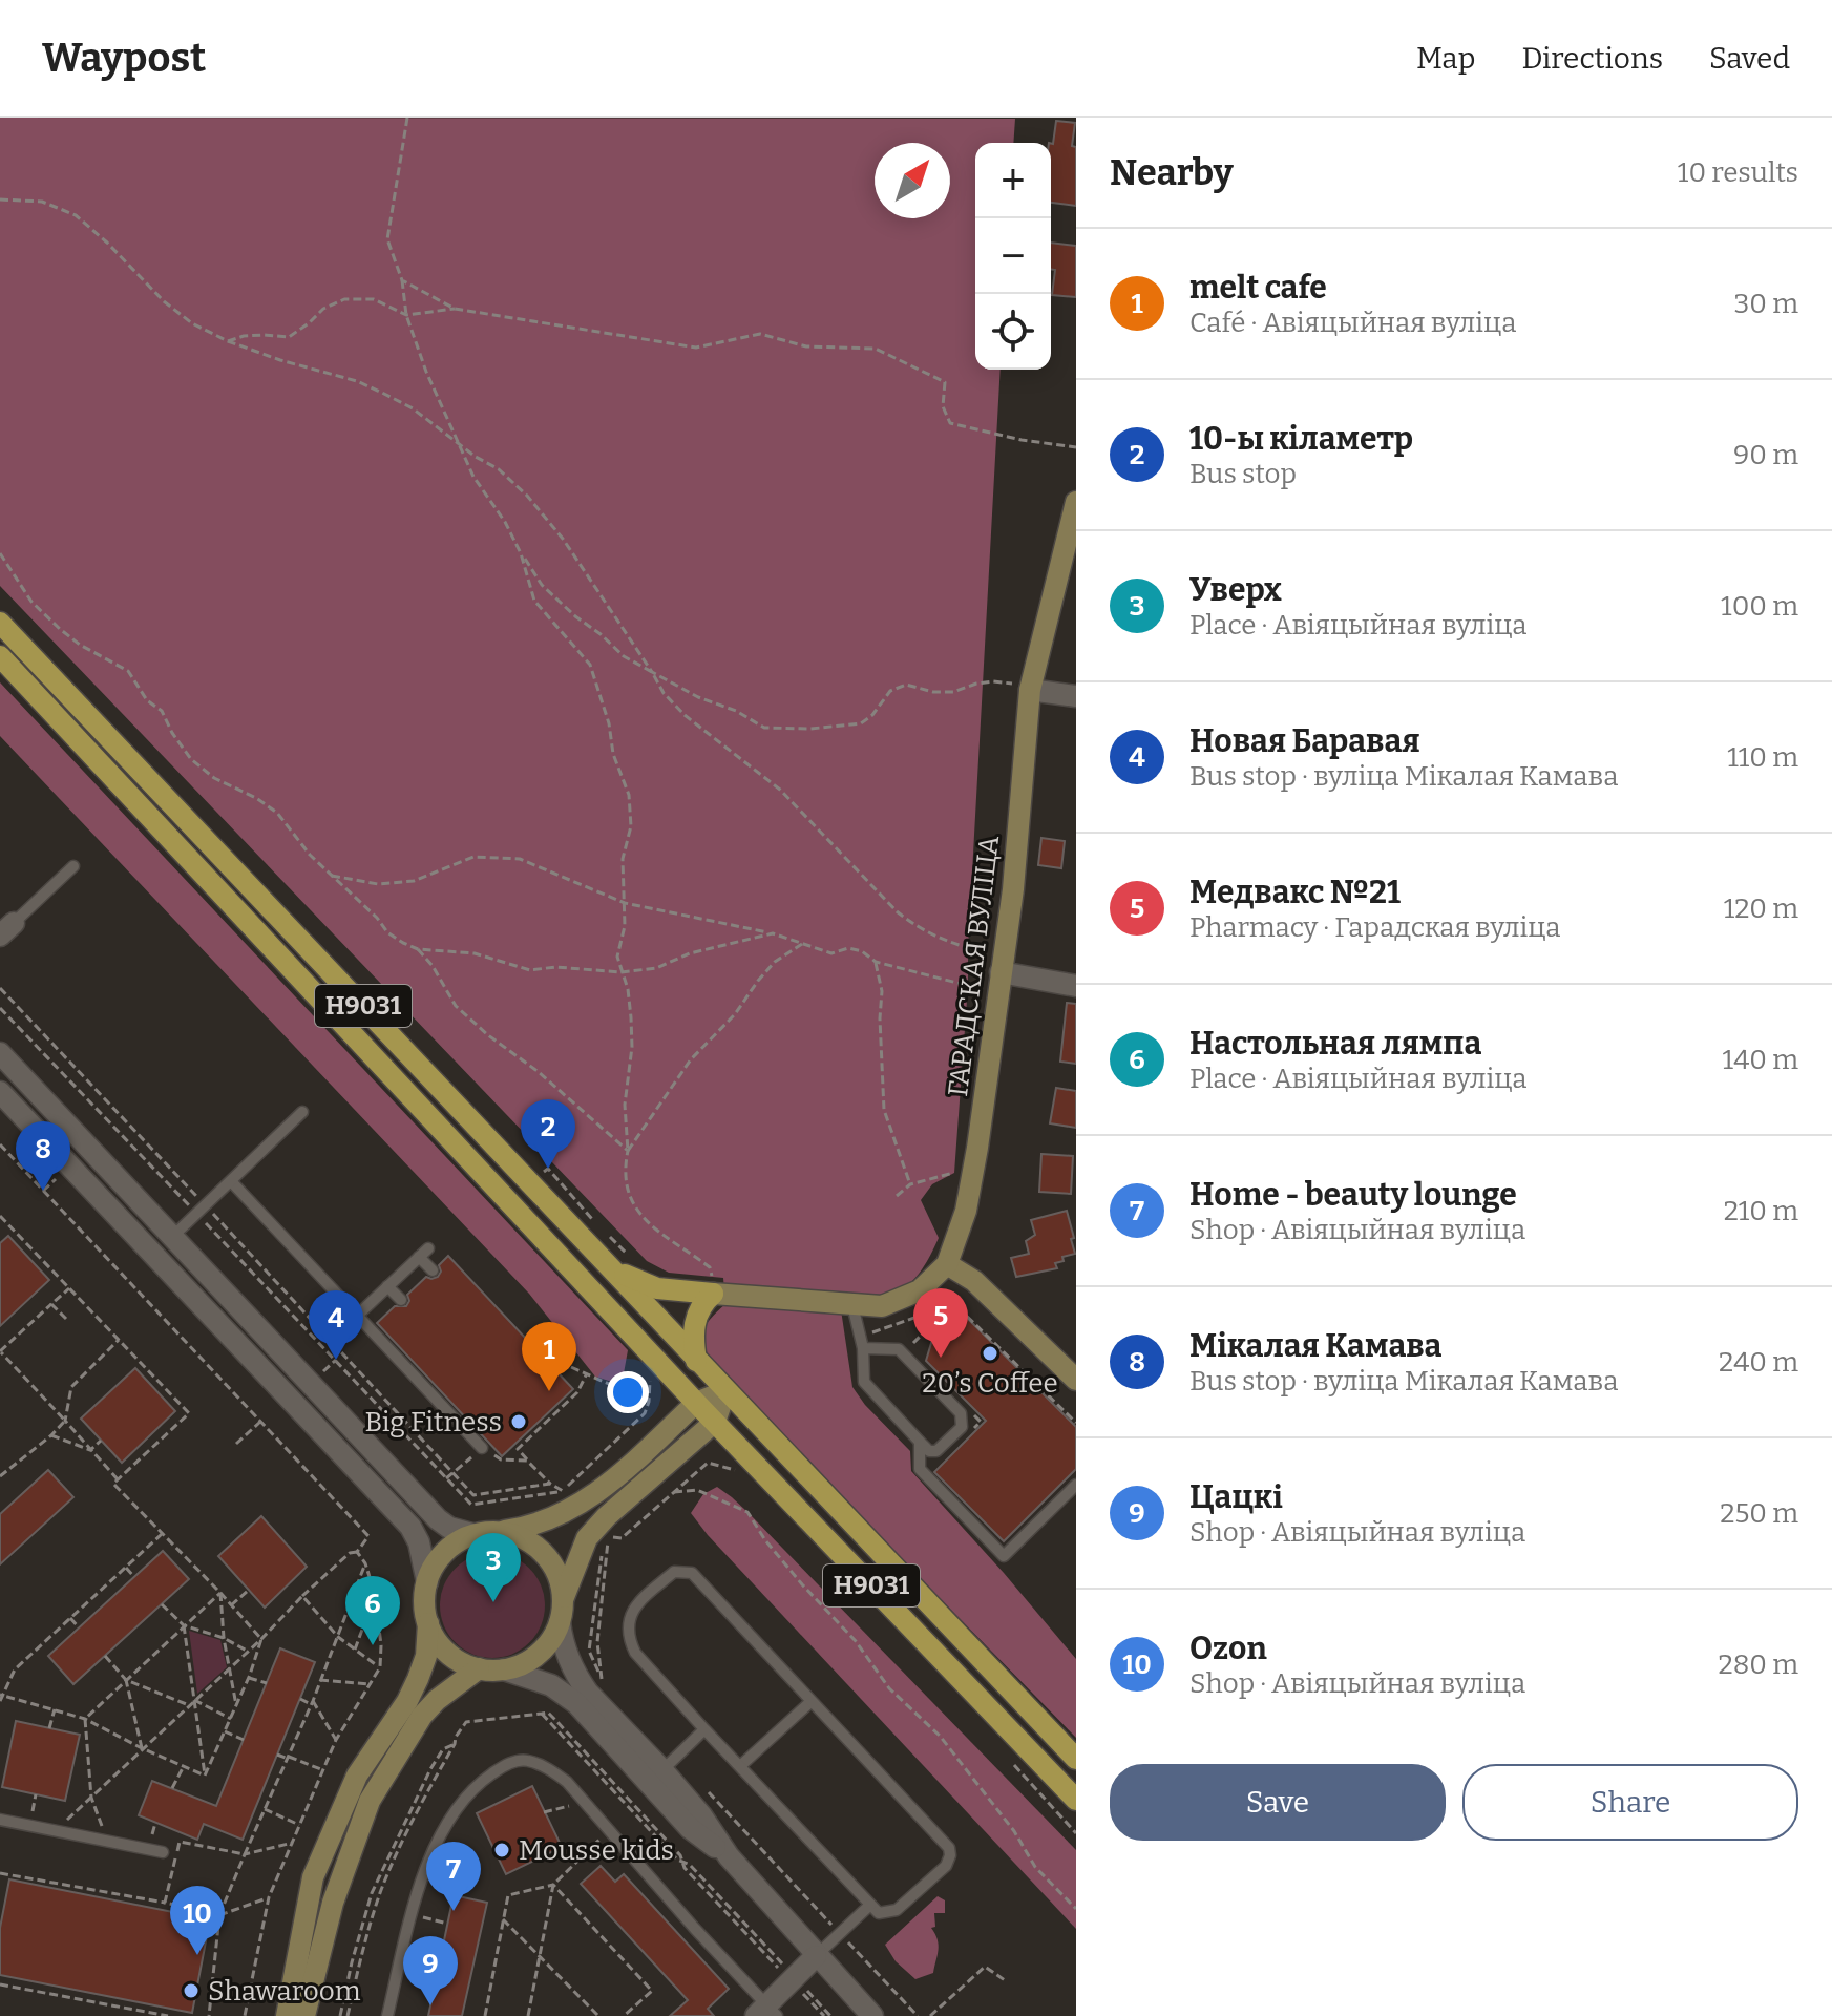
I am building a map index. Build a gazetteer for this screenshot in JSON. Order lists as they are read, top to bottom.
{
  "streets": {
    "main road": ["ГАРАДСКАЯ ВУЛІЦА", "Н9031"]
  },
  "places": [
    "20’s Coffee",
    "Big Fitness",
    "Mousse kids",
    "Shawaroom"
  ],
  "north": "top right",
  "page": {
    "header": "Waypost",
    "nav": ["Map", "Directions", "Saved"],
    "heading": ["Nearby", "10 results"],
    "map_buttons": ["+", "−"],
    "list": [
      {
        "mark": "1",
        "name": "melt cafe",
        "note": "Café · Авіяцыйная вуліца",
        "value": "30 m"
      },
      {
        "mark": "2",
        "name": "10-ы кіламетр",
        "note": "Bus stop",
        "value": "90 m"
      },
      {
        "mark": "3",
        "name": "Уверх",
        "note": "Place · Авіяцыйная вуліца",
        "value": "100 m"
      },
      {
        "mark": "4",
        "name": "Новая Баравая",
        "note": "Bus stop · вуліца Мікалая Камава",
        "value": "110 m"
      },
      {
        "mark": "5",
        "name": "Медвакс №21",
        "note": "Pharmacy · Гарадская вуліца",
        "value": "120 m"
      },
      {
        "mark": "6",
        "name": "Настольная лямпа",
        "note": "Place · Авіяцыйная вуліца",
        "value": "140 m"
      },
      {
        "mark": "7",
        "name": "Home - beauty lounge",
        "note": "Shop · Авіяцыйная вуліца",
        "value": "210 m"
      },
      {
        "mark": "8",
        "name": "Мікалая Камава",
        "note": "Bus stop · вуліца Мікалая Камава",
        "value": "240 m"
      },
      {
        "mark": "9",
        "name": "Цацкi",
        "note": "Shop · Авіяцыйная вуліца",
        "value": "250 m"
      },
      {
        "mark": "10",
        "name": "Ozon",
        "note": "Shop · Авіяцыйная вуліца",
        "value": "280 m"
      }
    ],
    "pins": [
      "2",
      "8",
      "5",
      "4",
      "1",
      "3",
      "6",
      "7",
      "10",
      "9"
    ],
    "buttons": ["Save", "Share"]
  }
}
